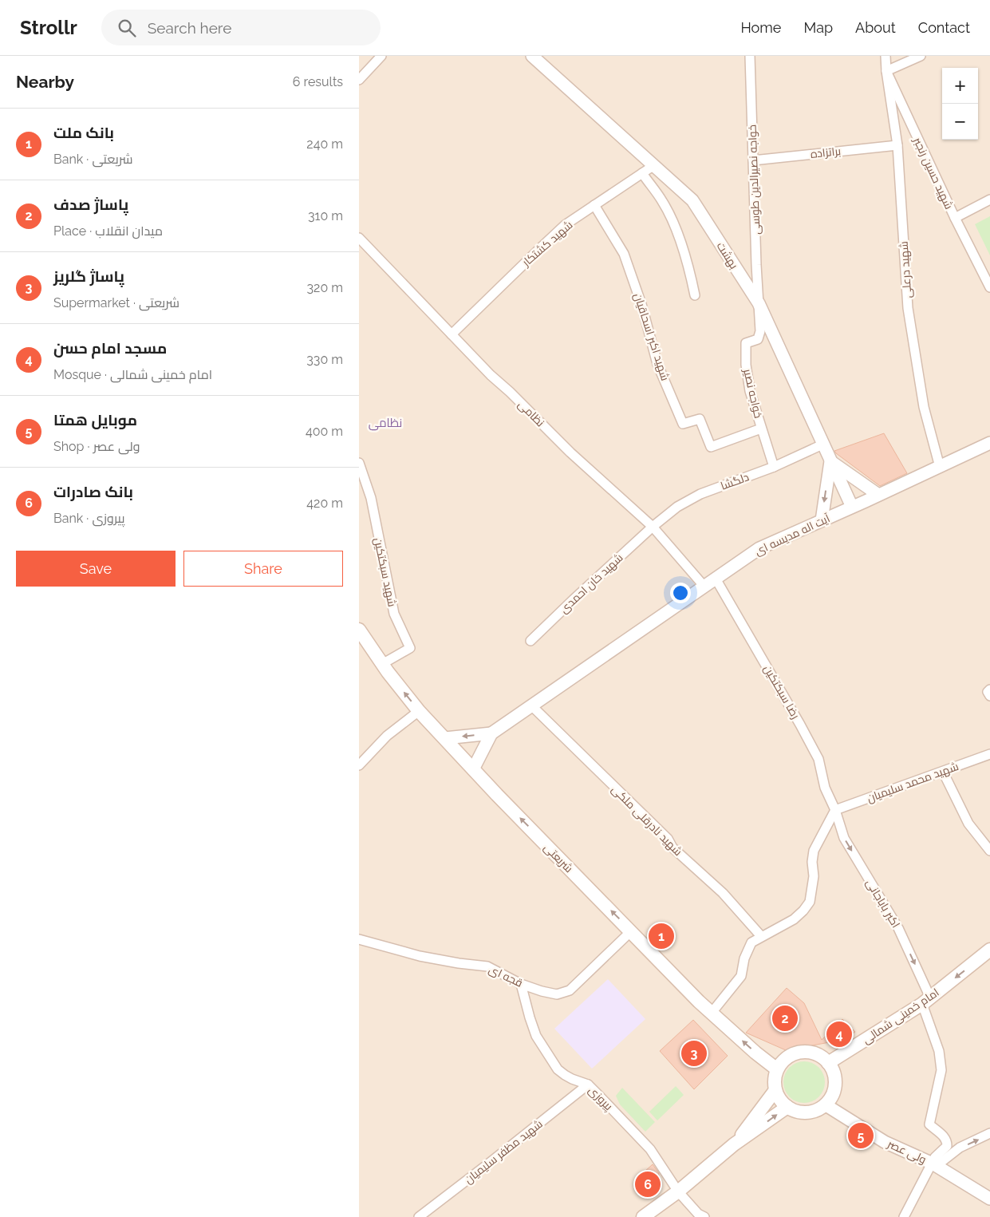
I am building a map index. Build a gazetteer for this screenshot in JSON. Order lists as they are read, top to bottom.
{
  "streets": {
    "main road": ["شریعتی", "امام خمینی شمالی"],
    "street": [
      "براتزاده",
      "شهید حسین رنجبر",
      "خواجه نصیرالدین طوسی",
      "شهید کشتکار",
      "بهشت",
      "شهید درعلی",
      "شهید اکبر اسحاقیان",
      "خواجه نصیر",
      "نظامی",
      "دلگشا",
      "آیت اله مدیسه ای",
      "شهید سبکتکین",
      "شهید خان احمدی",
      "رضا سبکتکین",
      "شهید محمد سلیمیان",
      "شهید نادرقلی ملکی",
      "اکبر باباجانی",
      "قجه ای",
      "پیروزی",
      "شهید مظفر سلیمیان",
      "ولی عصر"
    ]
  },
  "crossings": [
    ["براتزاده", "خواجه نصیرالدین طوسی"],
    ["براتزاده", "شهید درعلی"],
    ["شهید حسین رنجبر", "شهید درعلی"],
    ["خواجه نصیرالدین طوسی", "بهشت"],
    ["خواجه نصیرالدین طوسی", "خواجه نصیر"],
    ["شهید کشتکار", "بهشت"],
    ["شهید کشتکار", "شهید اکبر اسحاقیان"],
    ["شهید کشتکار", "نظامی"],
    ["بهشت", "خواجه نصیر"],
    ["بهشت", "دلگشا"],
    ["بهشت", "آیت اله مدیسه ای"],
    ["شهید درعلی", "آیت اله مدیسه ای"],
    ["شهید اکبر اسحاقیان", "خواجه نصیر"],
    ["خواجه نصیر", "دلگشا"],
    ["نظامی", "دلگشا"],
    ["نظامی", "آیت اله مدیسه ای"],
    ["نظامی", "شهید خان احمدی"],
    ["دلگشا", "شهید خان احمدی"],
    ["آیت اله مدیسه ای", "رضا سبکتکین"],
    ["آیت اله مدیسه ای", "شهید نادرقلی ملکی"],
    ["شهید سبکتکین", "شریعتی"],
    ["رضا سبکتکین", "شهید محمد سلیمیان"],
    ["رضا سبکتکین", "اکبر باباجانی"],
    ["شهید محمد سلیمیان", "اکبر باباجانی"],
    ["شریعتی", "قجه ای"],
    ["شریعتی", "امام خمینی شمالی"],
    ["شریعتی", "ولی عصر"],
    ["اکبر باباجانی", "امام خمینی شمالی"],
    ["قجه ای", "پیروزی"],
    ["امام خمینی شمالی", "ولی عصر"],
    ["پیروزی", "شهید مظفر سلیمیان"]
  ],
  "one_way": ["شریعتی", "اکبر باباجانی", "امام خمینی شمالی"],
  "districts": ["نظامی"],
  "page": {
    "header": "Strollr",
    "search": "Search here",
    "nav": [
      "Home",
      "Map",
      "About",
      "Contact"
    ],
    "heading": ["Nearby", "6 results"],
    "map_buttons": ["+", "−"],
    "list": [
      {
        "mark": "1",
        "name": "بانک ملت",
        "note": "Bank · شریعتی",
        "value": "240 m"
      },
      {
        "mark": "2",
        "name": "پاساژ صدف",
        "note": "Place · میدان انقلاب",
        "value": "310 m"
      },
      {
        "mark": "3",
        "name": "پاساژ گلریز",
        "note": "Supermarket · شریعتی",
        "value": "320 m"
      },
      {
        "mark": "4",
        "name": "مسجد امام حسن",
        "note": "Mosque · امام خمینی شمالی",
        "value": "330 m"
      },
      {
        "mark": "5",
        "name": "موبایل همتا",
        "note": "Shop · ولی عصر",
        "value": "400 m"
      },
      {
        "mark": "6",
        "name": "بانک صادرات",
        "note": "Bank · پیروزی",
        "value": "420 m"
      }
    ],
    "buttons": ["Save", "Share"],
    "pins": [
      "1",
      "2",
      "4",
      "3",
      "5",
      "6"
    ]
  }
}
